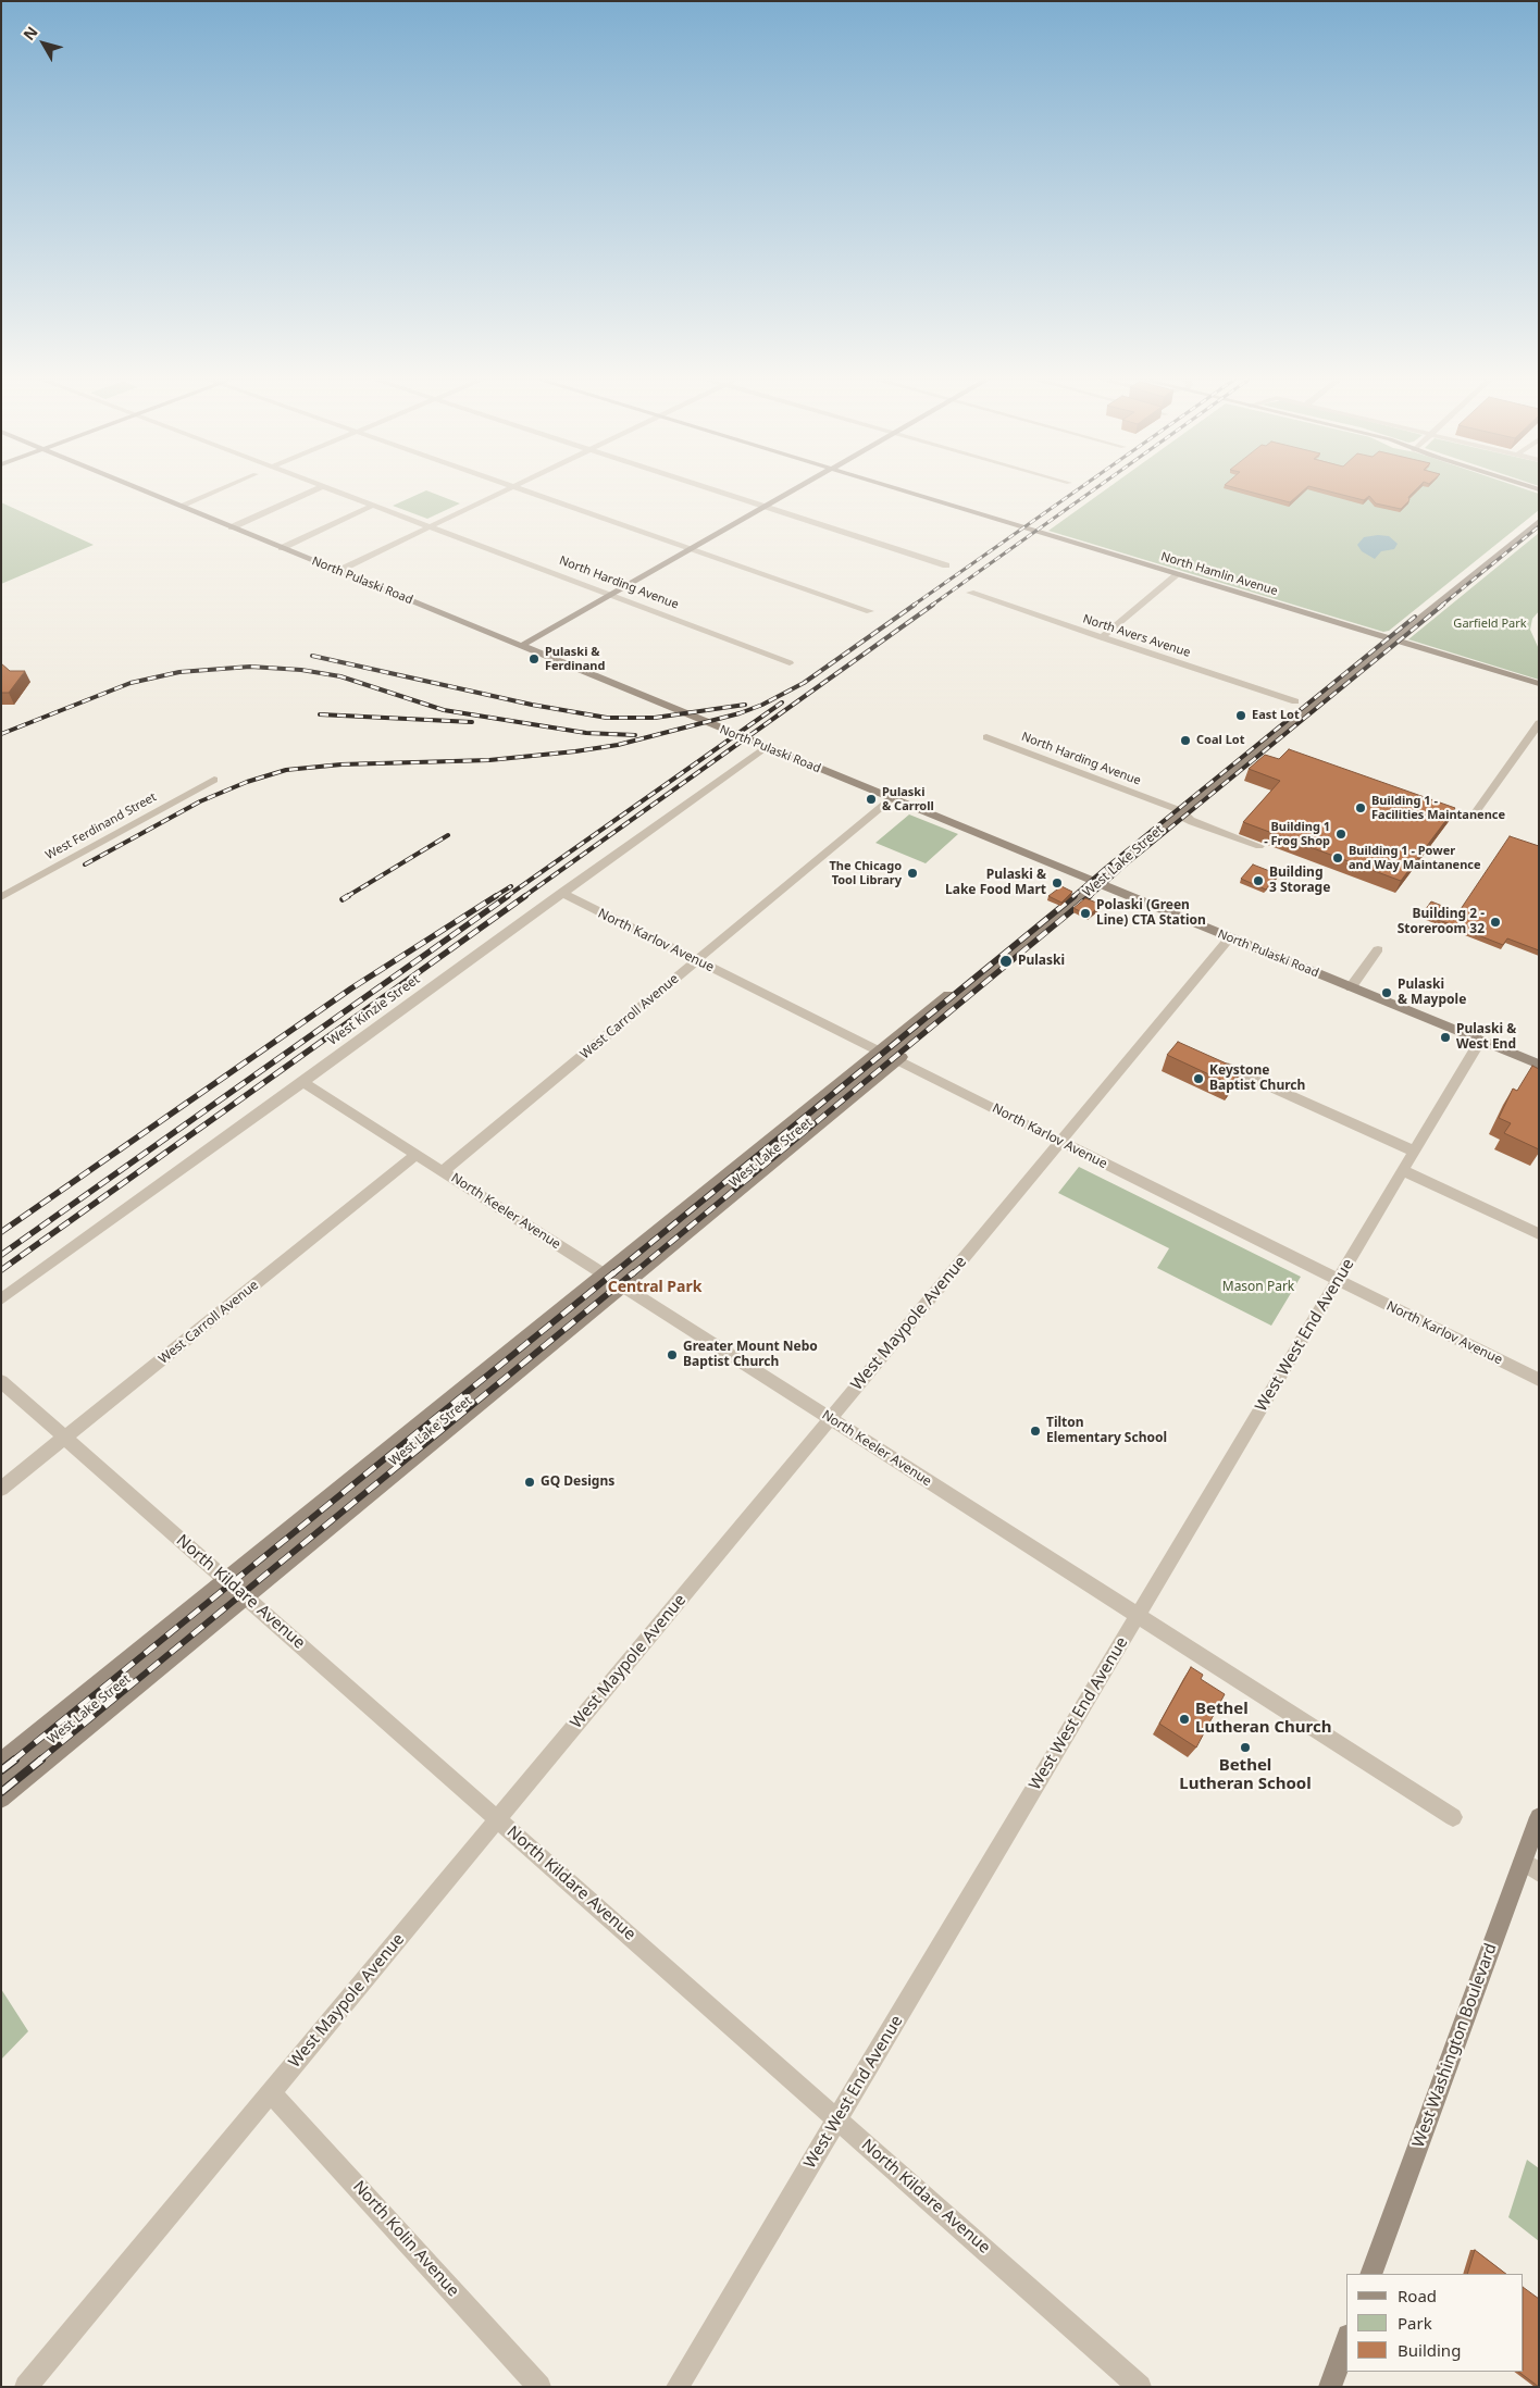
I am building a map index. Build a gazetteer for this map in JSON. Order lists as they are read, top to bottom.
{
  "streets": {
    "main road": [
      "North Hamlin Avenue",
      "North Pulaski Road",
      "West Lake Street",
      "West Washington Boulevard"
    ],
    "street": [
      "North Harding Avenue",
      "North Avers Avenue",
      "West Ferdinand Street",
      "North Karlov Avenue",
      "West Kinzie Street",
      "West Carroll Avenue",
      "North Keeler Avenue",
      "West Maypole Avenue",
      "West West End Avenue",
      "North Kildare Avenue",
      "North Kolin Avenue"
    ]
  },
  "crossings": [
    ["North Hamlin Avenue", "West Lake Street"],
    ["North Pulaski Road", "West Lake Street"],
    ["North Pulaski Road", "West Kinzie Street"],
    ["North Pulaski Road", "West Carroll Avenue"],
    ["North Pulaski Road", "West Maypole Avenue"],
    ["North Pulaski Road", "West West End Avenue"],
    ["North Harding Avenue", "West Lake Street"],
    ["North Avers Avenue", "West Lake Street"],
    ["West Lake Street", "North Karlov Avenue"],
    ["West Lake Street", "North Keeler Avenue"],
    ["West Lake Street", "North Kildare Avenue"],
    ["North Karlov Avenue", "West Kinzie Street"],
    ["North Karlov Avenue", "West Carroll Avenue"],
    ["North Karlov Avenue", "West Maypole Avenue"],
    ["North Karlov Avenue", "West West End Avenue"],
    ["West Kinzie Street", "North Keeler Avenue"],
    ["West Carroll Avenue", "North Keeler Avenue"],
    ["West Carroll Avenue", "North Kildare Avenue"],
    ["North Keeler Avenue", "West Maypole Avenue"],
    ["North Keeler Avenue", "West West End Avenue"],
    ["West Maypole Avenue", "North Kildare Avenue"],
    ["West Maypole Avenue", "North Kolin Avenue"],
    ["West West End Avenue", "North Kildare Avenue"]
  ],
  "districts": ["Central Park"],
  "parks": ["Garfield Park", "Mason Park"],
  "places": [
    "Pulaski & Ferdinand",
    "East Lot",
    "Coal Lot",
    "Pulaski & Carroll",
    "Building 1 - Facilities Maintanence",
    "Building 1 - Frog Shop",
    "Building 1 - Power and Way Maintanence",
    "The Chicago Tool Library",
    "Building 3 Storage",
    "Pulaski & Lake Food Mart",
    "Polaski (Green Line) CTA Station",
    "Building 2 - Storeroom 32",
    "Pulaski",
    "Pulaski & Maypole",
    "Pulaski & West End",
    "Keystone Baptist Church",
    "Greater Mount Nebo Baptist Church",
    "Tilton Elementary School",
    "GQ Designs",
    "Bethel Lutheran Church",
    "Bethel Lutheran School"
  ],
  "legend": ["Road", "Park", "Building"],
  "north": "top left"
}
